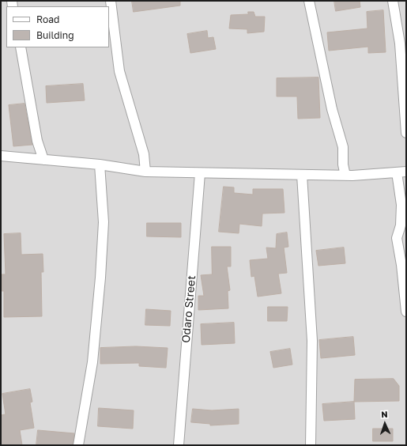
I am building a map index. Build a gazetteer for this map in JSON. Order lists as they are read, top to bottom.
{
  "streets": {
    "street": ["Odaro Street"]
  },
  "legend": ["Road", "Building"],
  "north": "top"
}
